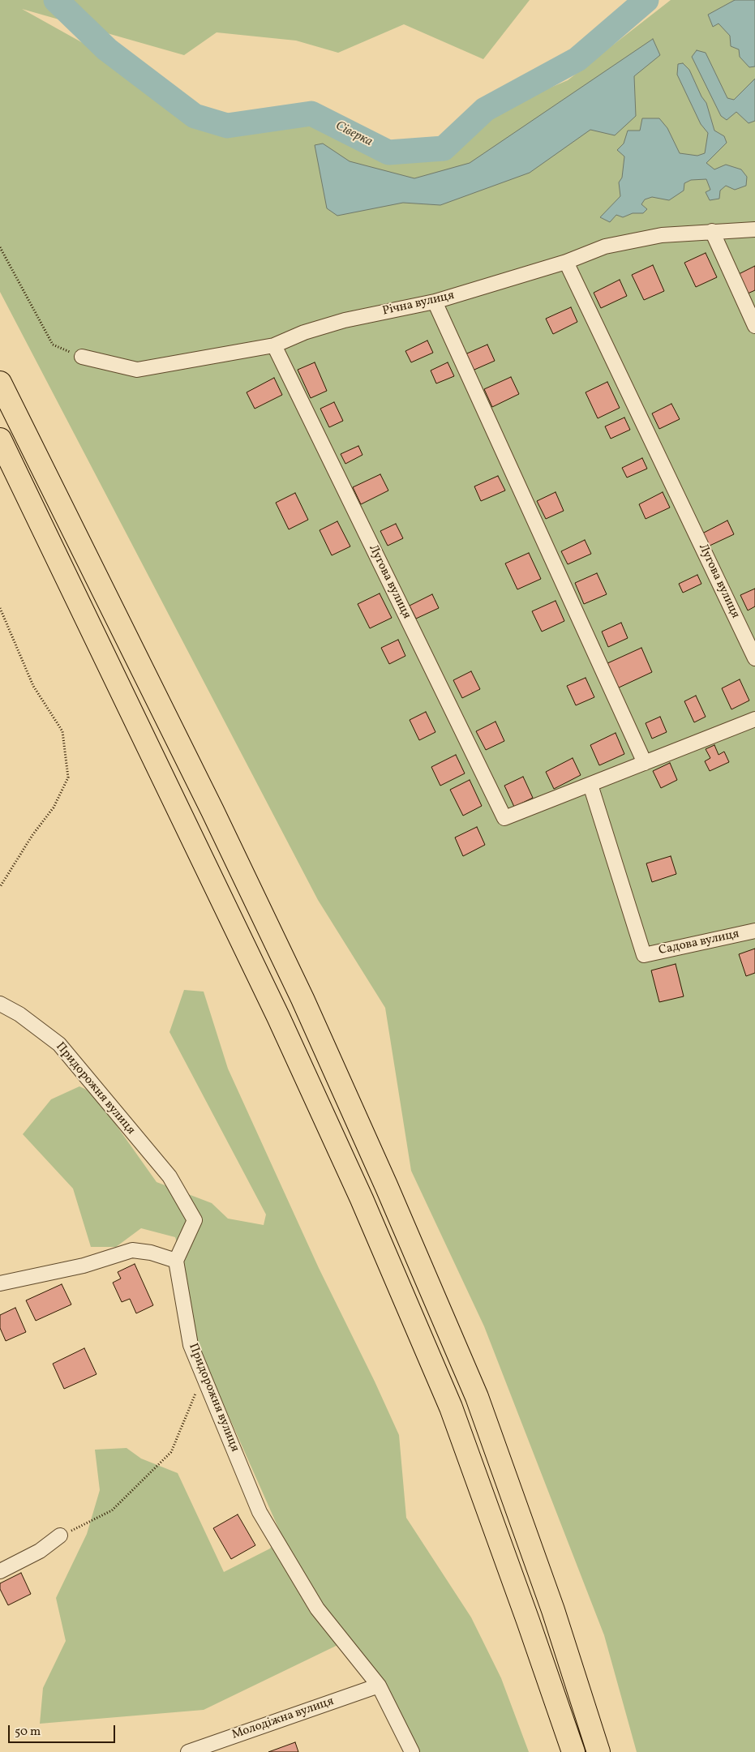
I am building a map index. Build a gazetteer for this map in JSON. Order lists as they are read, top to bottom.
{
  "streets": {
    "street": [
      "Річна вулиця",
      "Лугова вулиця",
      "Садова вулиця",
      "Придорожня вулиця",
      "Молодіжна вулиця"
    ]
  },
  "crossings": [
    ["Річна вулиця", "Лугова вулиця"],
    ["Лугова вулиця", "Садова вулиця"],
    ["Придорожня вулиця", "Молодіжна вулиця"]
  ],
  "water": ["Сіверка"],
  "scale_bar": "50 m"
}
